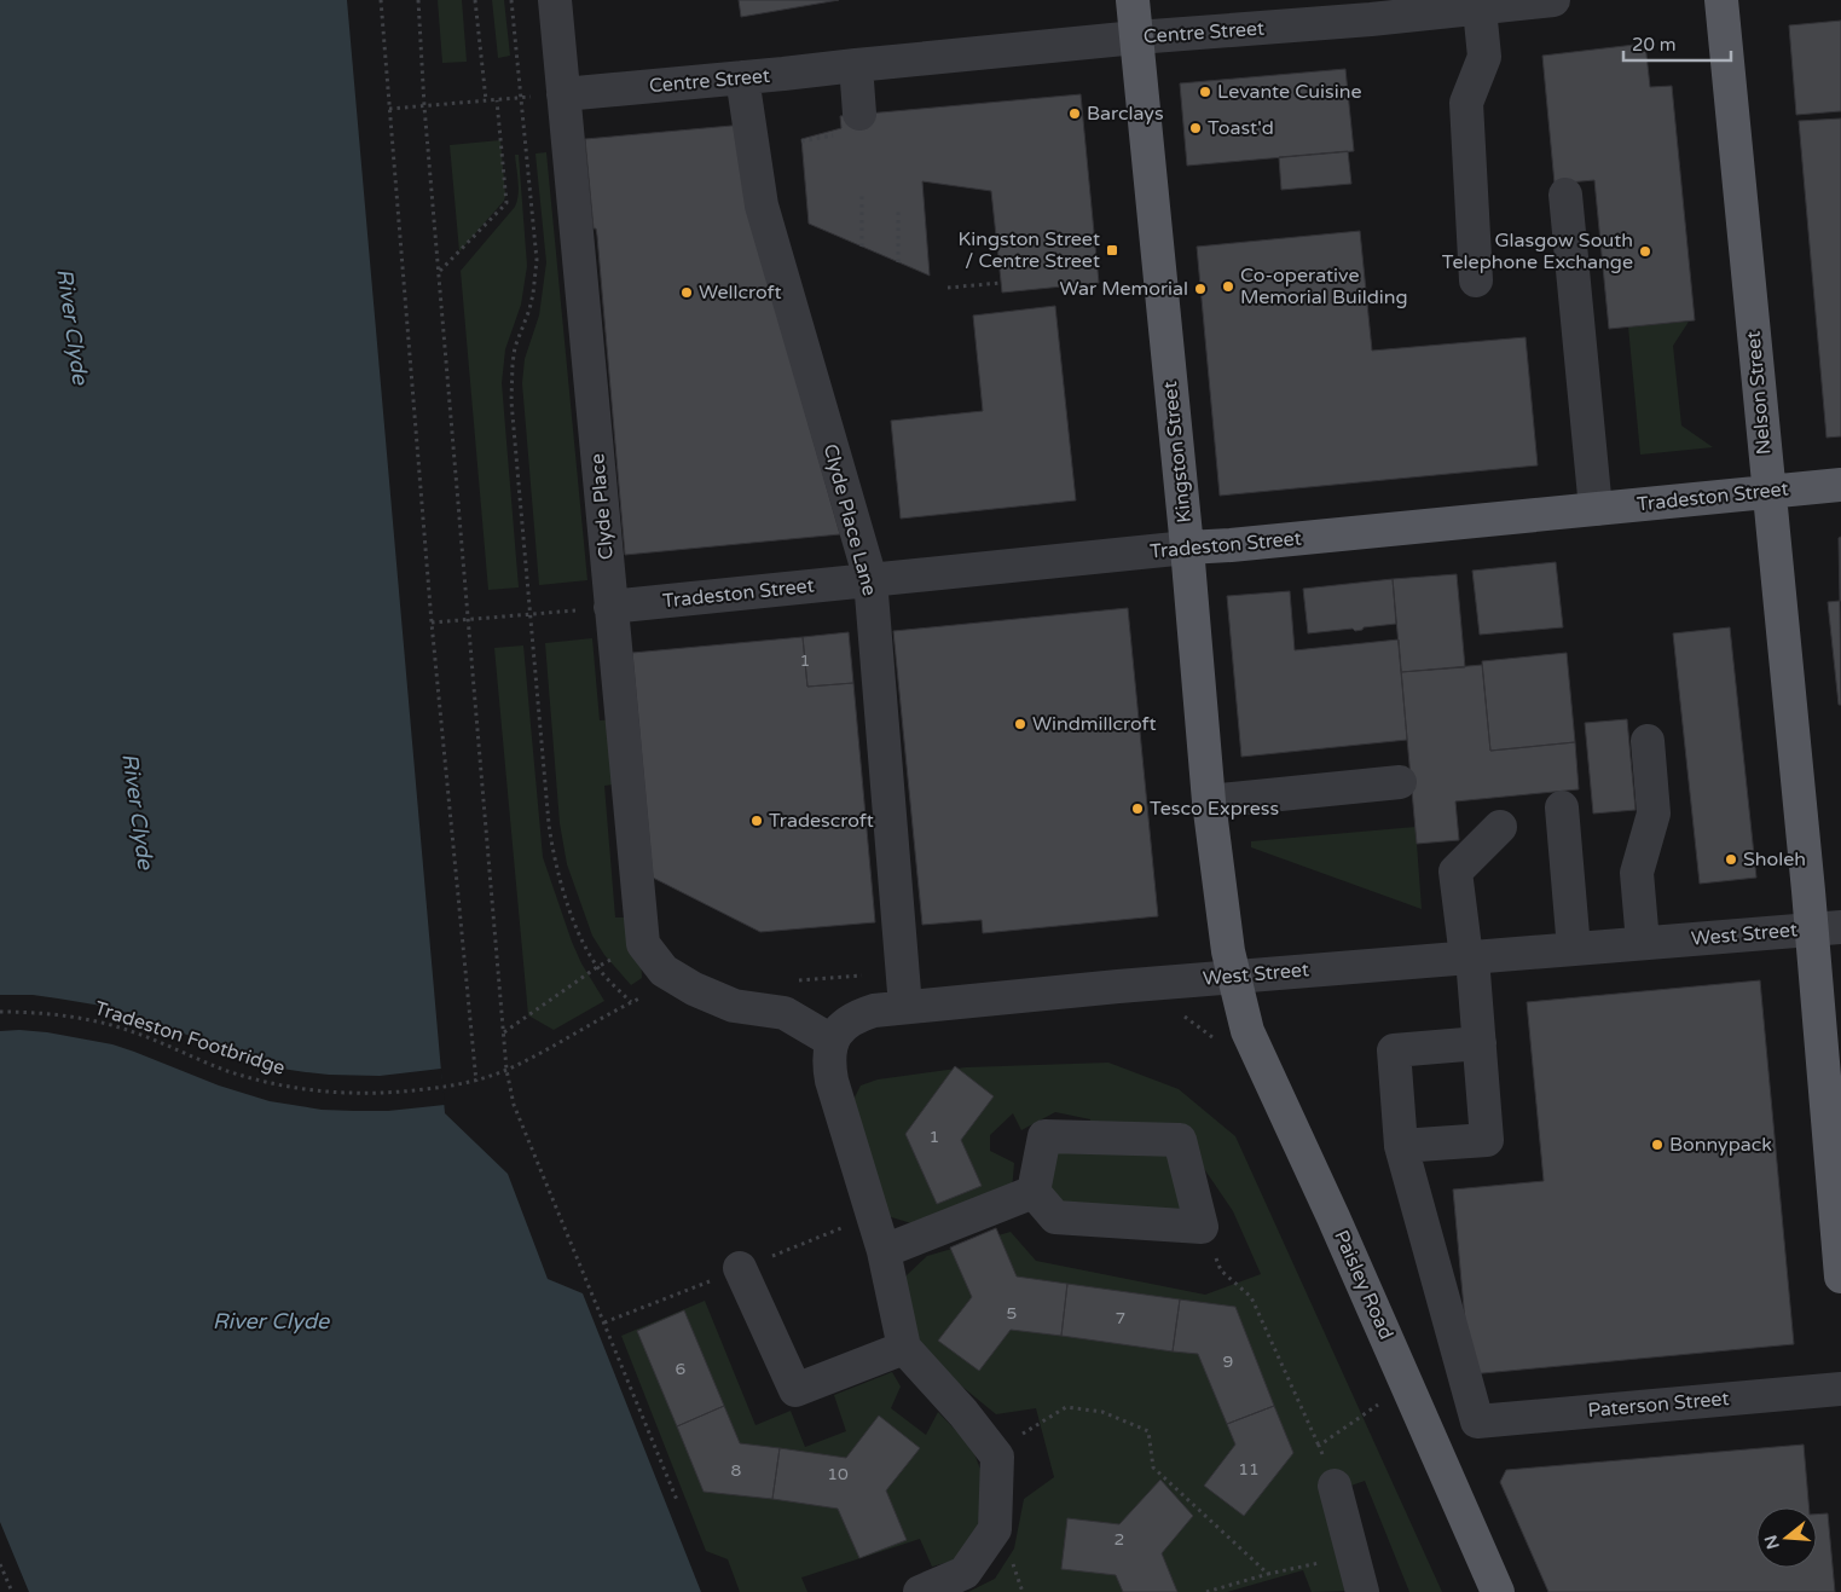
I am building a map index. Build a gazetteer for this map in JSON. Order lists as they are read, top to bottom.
{
  "streets": {
    "main road": [
      "Nelson Street",
      "Kingston Street",
      "Tradeston Street",
      "Paisley Road"
    ],
    "street": [
      "Centre Street",
      "Clyde Place",
      "Clyde Place Lane",
      "West Street",
      "Paterson Street"
    ],
    "path": ["Tradeston Footbridge"]
  },
  "crossings": [
    ["Centre Street", "Kingston Street"],
    ["Centre Street", "Clyde Place"],
    ["Centre Street", "Clyde Place Lane"],
    ["Nelson Street", "Tradeston Street"],
    ["Nelson Street", "West Street"],
    ["Kingston Street", "Tradeston Street"],
    ["Kingston Street", "West Street"],
    ["Kingston Street", "Paisley Road"],
    ["Tradeston Street", "Clyde Place"],
    ["Tradeston Street", "Clyde Place Lane"],
    ["Clyde Place Lane", "West Street"],
    ["West Street", "Paisley Road"]
  ],
  "water": ["River Clyde"],
  "places": {
    "other": [
      "Levante Cuisine",
      "Barclays",
      "Toast'd",
      "Glasgow South Telephone Exchange",
      "Co-operative Memorial Building",
      "War Memorial",
      "Wellcroft",
      "Windmillcroft",
      "Tesco Express",
      "Tradescroft",
      "Sholeh",
      "Bonnypack"
    ],
    "transit": ["Kingston Street / Centre Street"]
  },
  "house_numbers": [
    "1",
    "1",
    "5",
    "7",
    "9",
    "6",
    "11",
    "8",
    "10",
    "2"
  ],
  "scale_bar": "20 m",
  "north": "left"
}
